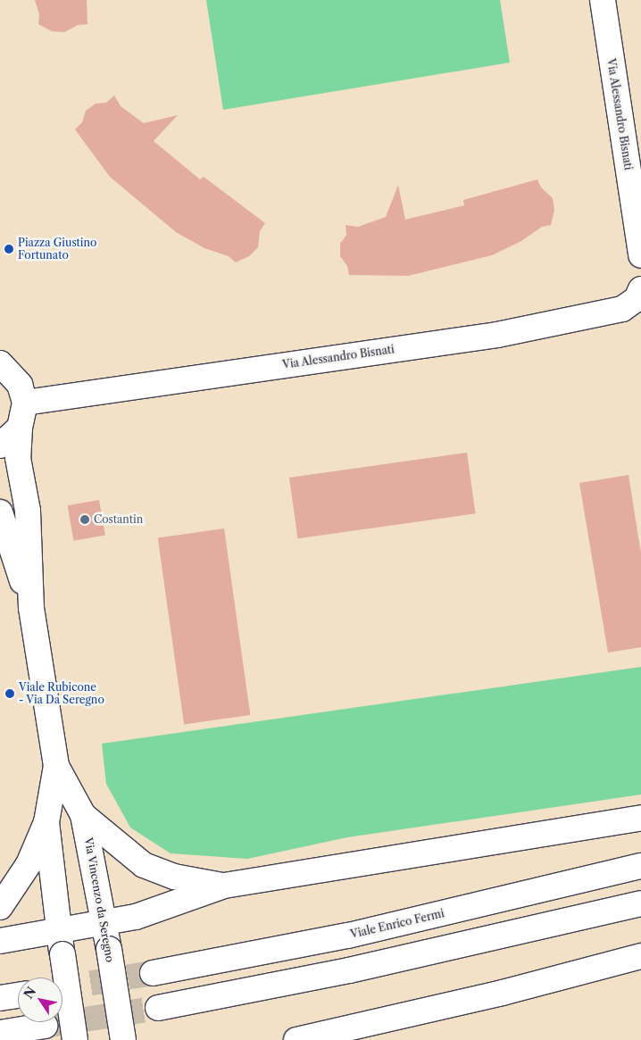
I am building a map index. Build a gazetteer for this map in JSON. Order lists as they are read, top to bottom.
{
  "streets": {
    "main road": ["Via Alessandro Bisnati", "Via Vincenzo da Seregno", "Viale Enrico Fermi"]
  },
  "crossings": [
    ["Via Alessandro Bisnati", "Via Vincenzo da Seregno"]
  ],
  "places": ["Piazza Giustino Fortunato", "Costantin", "Viale Rubicone - Via Da Seregno"],
  "north": "top left"
}
